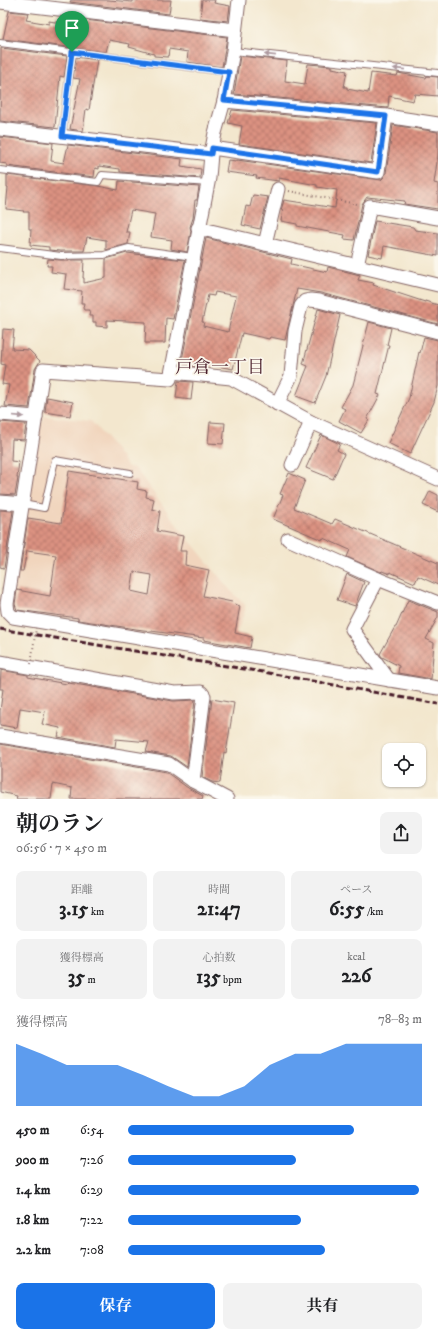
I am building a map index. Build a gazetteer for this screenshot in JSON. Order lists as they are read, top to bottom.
{
  "districts": ["戸倉一丁目"],
  "page": {
    "heading": ["朝のラン", "06:56 · 7 × 450 m"],
    "stats": [
      ["距離", "3.15 km"],
      ["時間", "21:47"],
      ["ペース", "6:55 /km"],
      ["獲得標高", "35 m"],
      ["心拍数", "135 bpm"],
      ["kcal", "226"]
    ],
    "chart": ["獲得標高", "78–83 m"],
    "list": [
      {
        "name": "450 m",
        "note": "6:54"
      },
      {
        "name": "900 m",
        "note": "7:26"
      },
      {
        "name": "1.4 km",
        "note": "6:29"
      },
      {
        "name": "1.8 km",
        "note": "7:22"
      },
      {
        "name": "2.2 km",
        "note": "7:08"
      }
    ],
    "buttons": ["保存", "共有"]
  }
}
